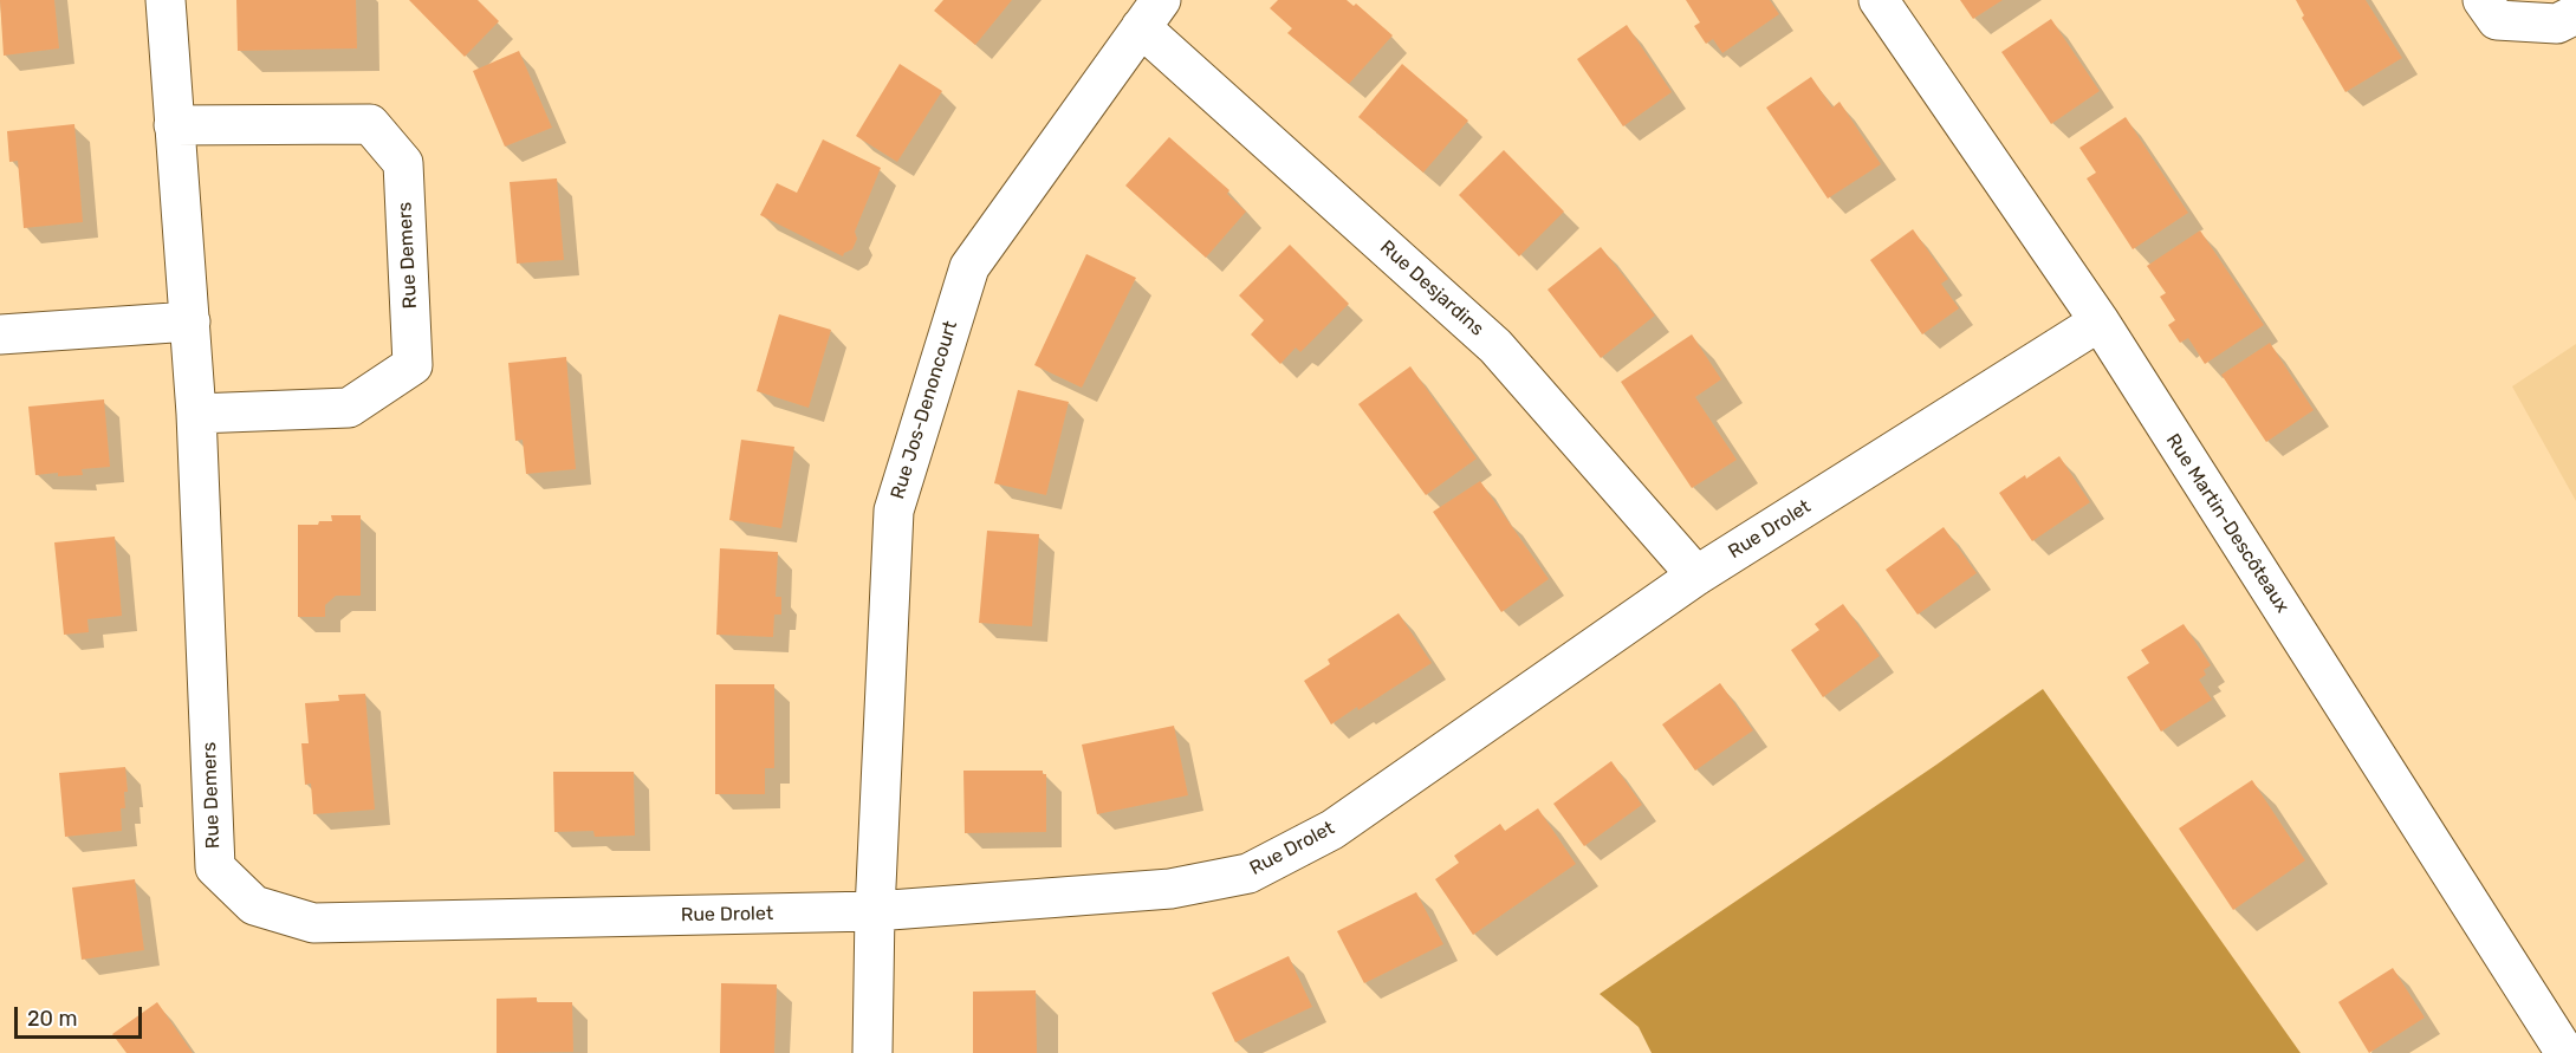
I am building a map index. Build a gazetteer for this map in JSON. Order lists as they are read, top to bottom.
{
  "streets": {
    "street": [
      "Rue Demers",
      "Rue Desjardins",
      "Rue Jos-Denoncourt",
      "Rue Martin-Descôteaux",
      "Rue Drolet"
    ]
  },
  "crossings": [
    ["Rue Demers", "Rue Drolet"],
    ["Rue Desjardins", "Rue Jos-Denoncourt"],
    ["Rue Desjardins", "Rue Drolet"],
    ["Rue Jos-Denoncourt", "Rue Drolet"],
    ["Rue Martin-Descôteaux", "Rue Drolet"]
  ],
  "scale_bar": "20 m"
}
